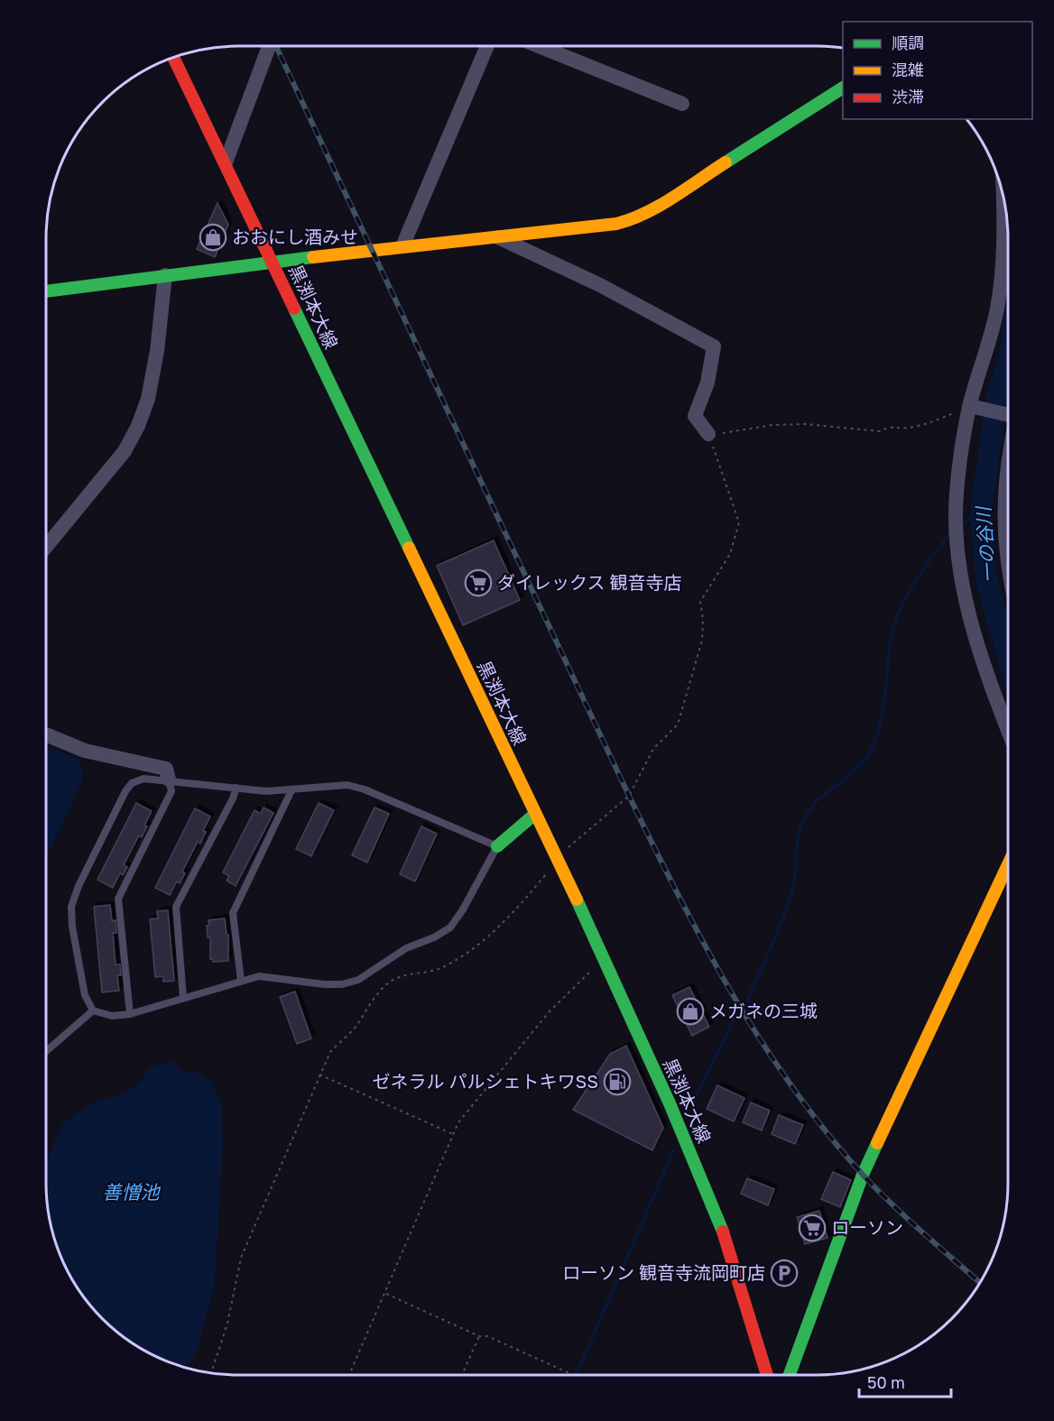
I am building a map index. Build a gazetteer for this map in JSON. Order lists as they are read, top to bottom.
{
  "streets": {
    "street": ["黒渕本大線"]
  },
  "water": ["一の谷川", "善憎池"],
  "places": {
    "shop": ["おおにし酒みせ", "メガネの三城"],
    "supermarket": ["ダイレックス 観音寺店", "ローソン"],
    "fuel station": ["ゼネラル パルシェトキワSS"],
    "parking": ["ローソン 観音寺流岡町店"]
  },
  "legend": ["順調", "混雑", "渋滞"],
  "scale_bar": "50 m"
}
